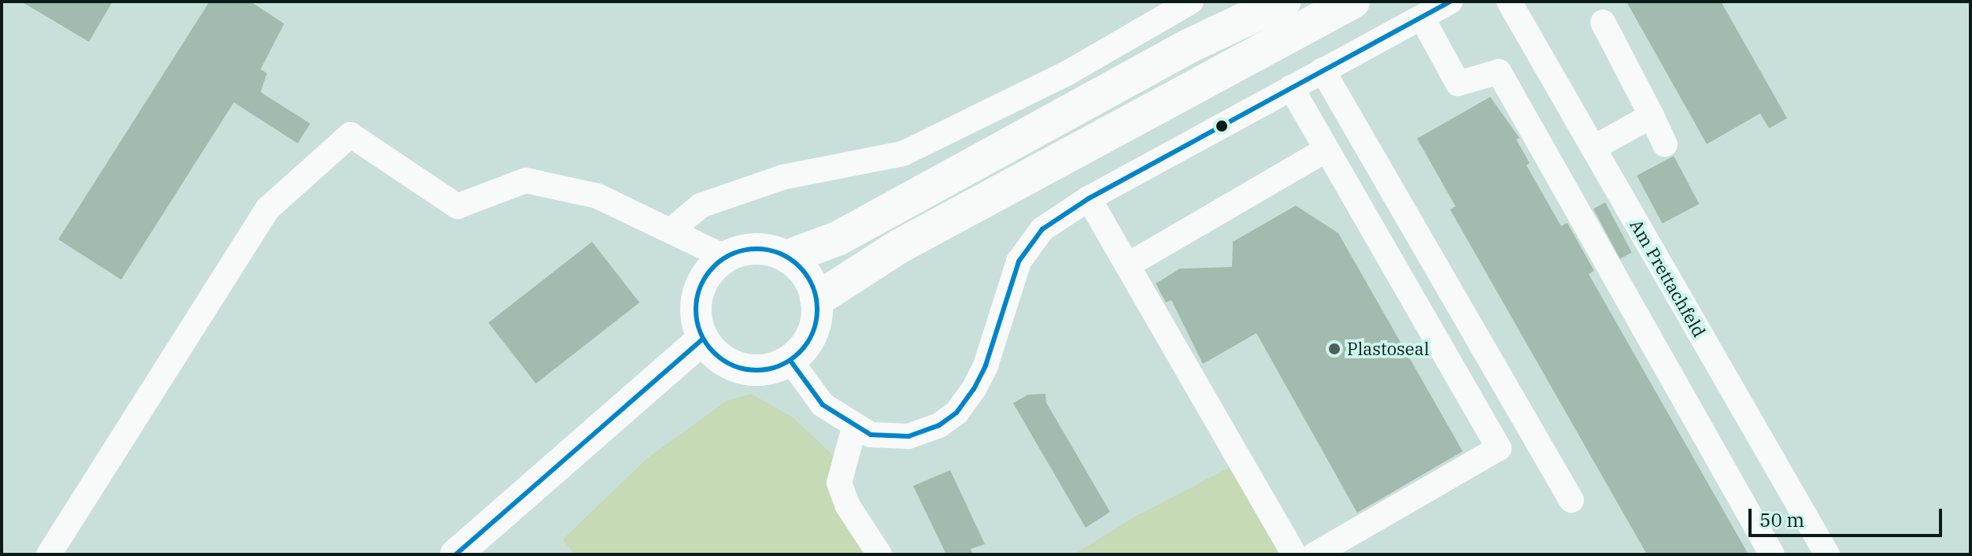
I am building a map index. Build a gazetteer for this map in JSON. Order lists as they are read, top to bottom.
{
  "streets": {
    "street": ["Am Prettachfeld"]
  },
  "places": ["Plastoseal"],
  "scale_bar": "50 m"
}
